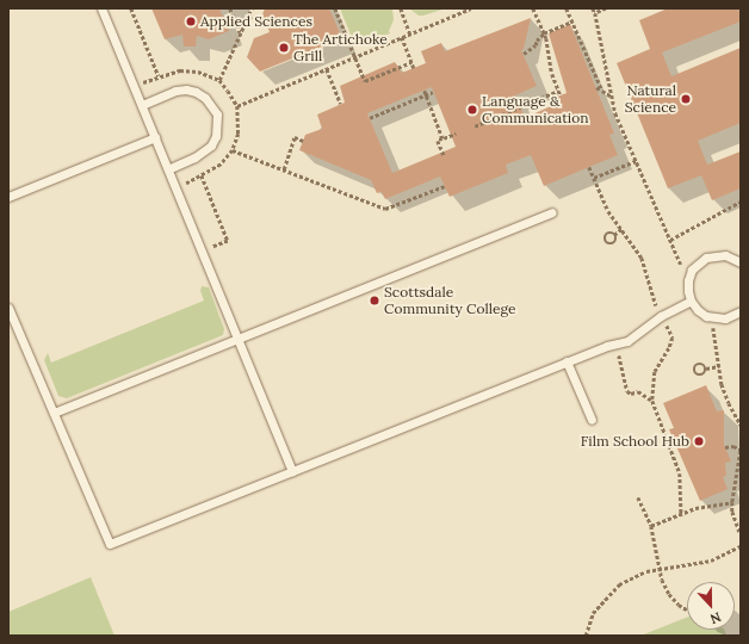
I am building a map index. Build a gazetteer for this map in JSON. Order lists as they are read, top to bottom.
{
  "places": [
    "Applied Sciences",
    "The Artichoke Grill",
    "Natural Science",
    "Language & Communication",
    "Scottsdale Community College",
    "Film School Hub"
  ],
  "north": "bottom"
}
